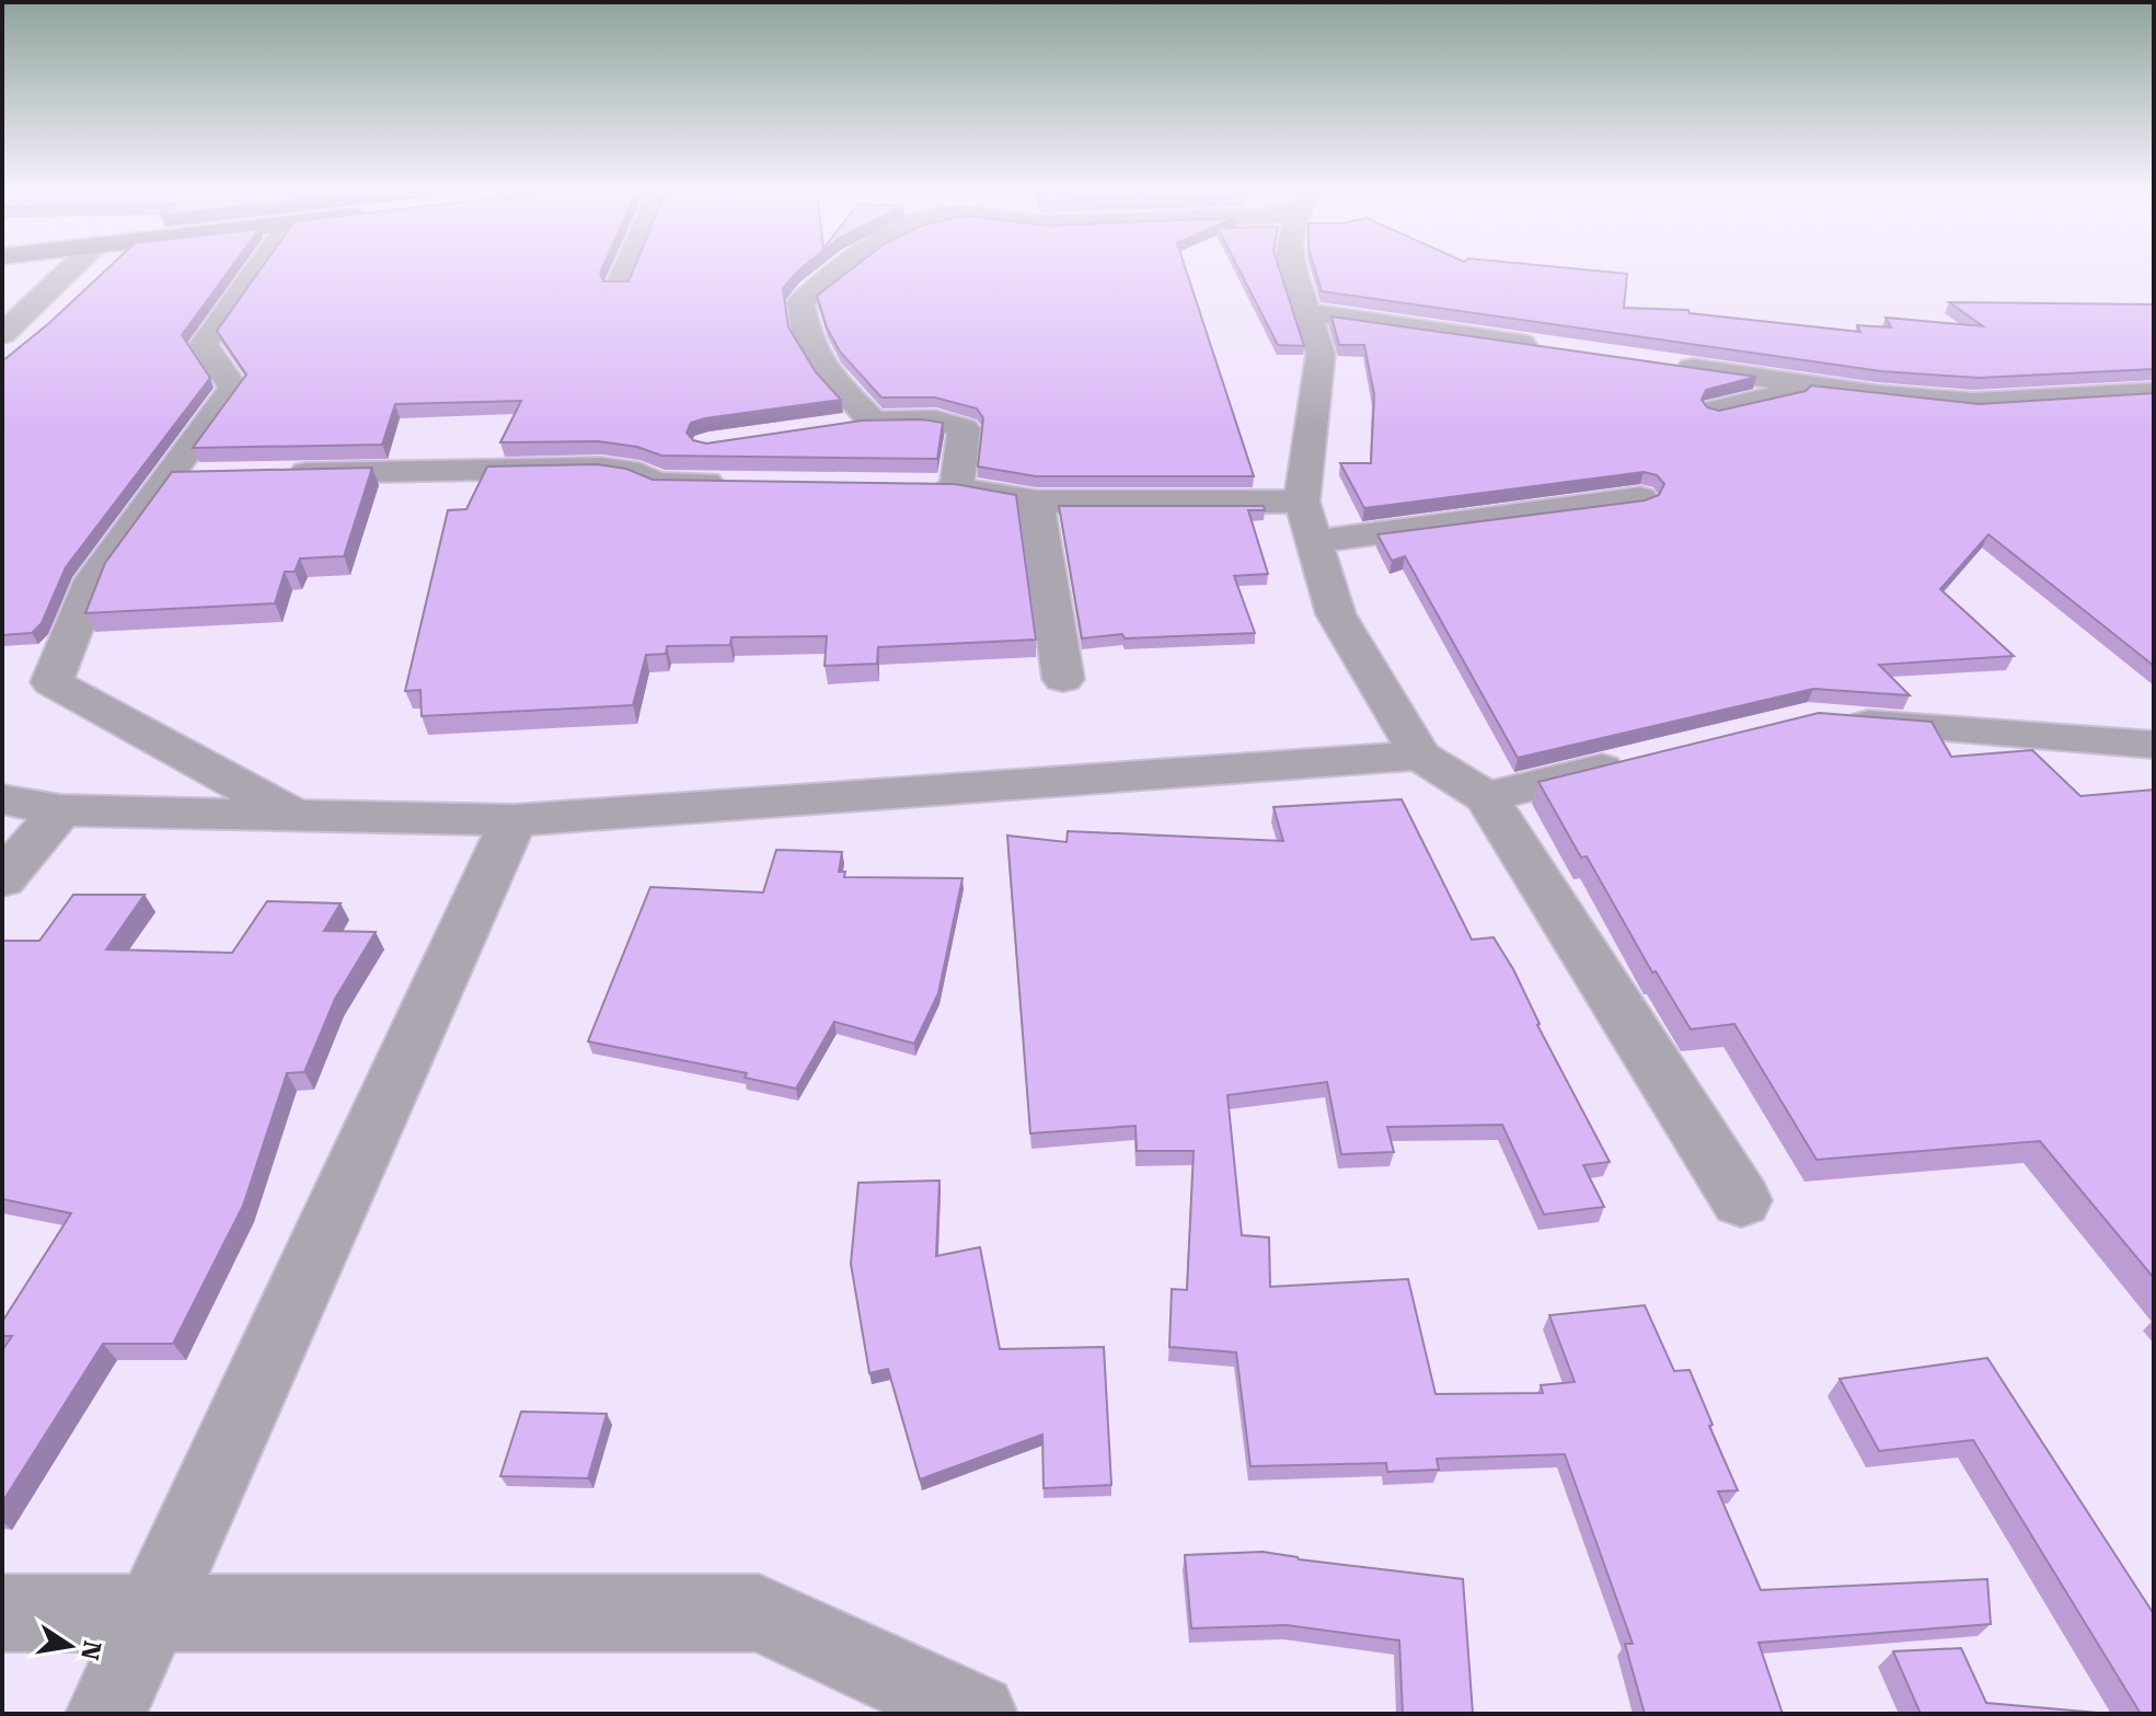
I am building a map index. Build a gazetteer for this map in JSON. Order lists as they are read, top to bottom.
{
  "north": "right"
}
